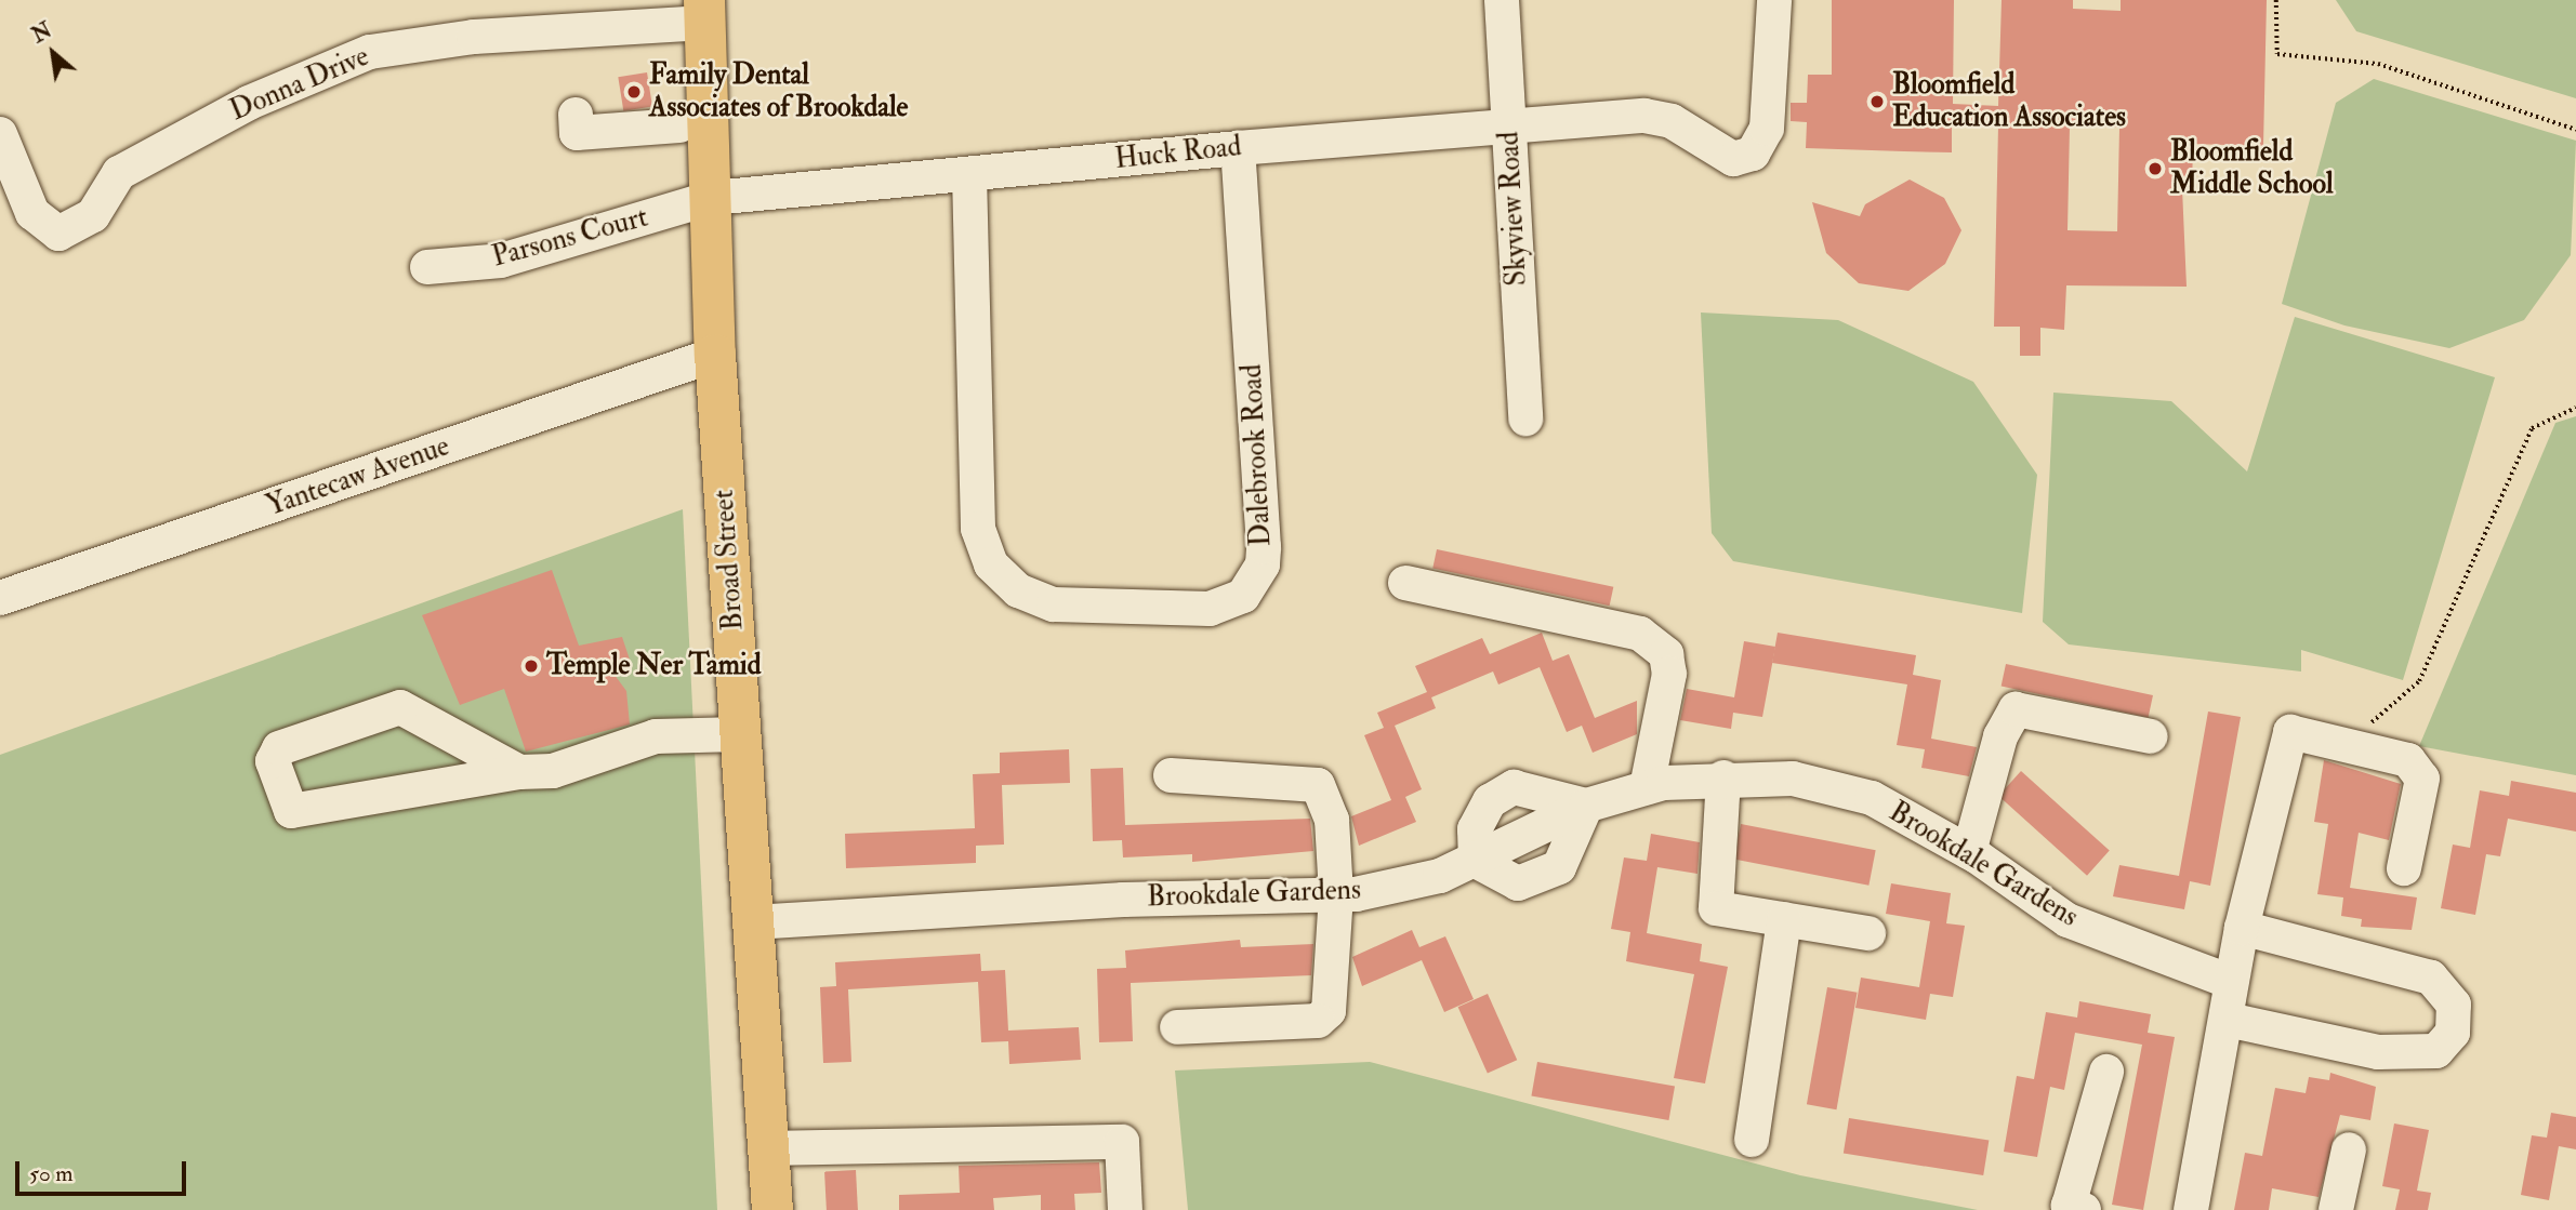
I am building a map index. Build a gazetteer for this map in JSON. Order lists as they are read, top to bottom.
{
  "streets": {
    "main road": ["Broad Street"],
    "street": [
      "Donna Drive",
      "Huck Road",
      "Skyview Road",
      "Parsons Court",
      "Dalebrook Road",
      "Yantecaw Avenue",
      "Brookdale Gardens"
    ]
  },
  "crossings": [
    ["Donna Drive", "Broad Street"],
    ["Huck Road", "Skyview Road"],
    ["Huck Road", "Parsons Court"],
    ["Huck Road", "Dalebrook Road"],
    ["Huck Road", "Broad Street"],
    ["Parsons Court", "Broad Street"],
    ["Yantecaw Avenue", "Broad Street"],
    ["Broad Street", "Brookdale Gardens"]
  ],
  "places": [
    "Family Dental Associates of Brookdale",
    "Bloomfield Education Associates",
    "Bloomfield Middle School",
    "Temple Ner Tamid"
  ],
  "scale_bar": "50 m",
  "north": "top left"
}
